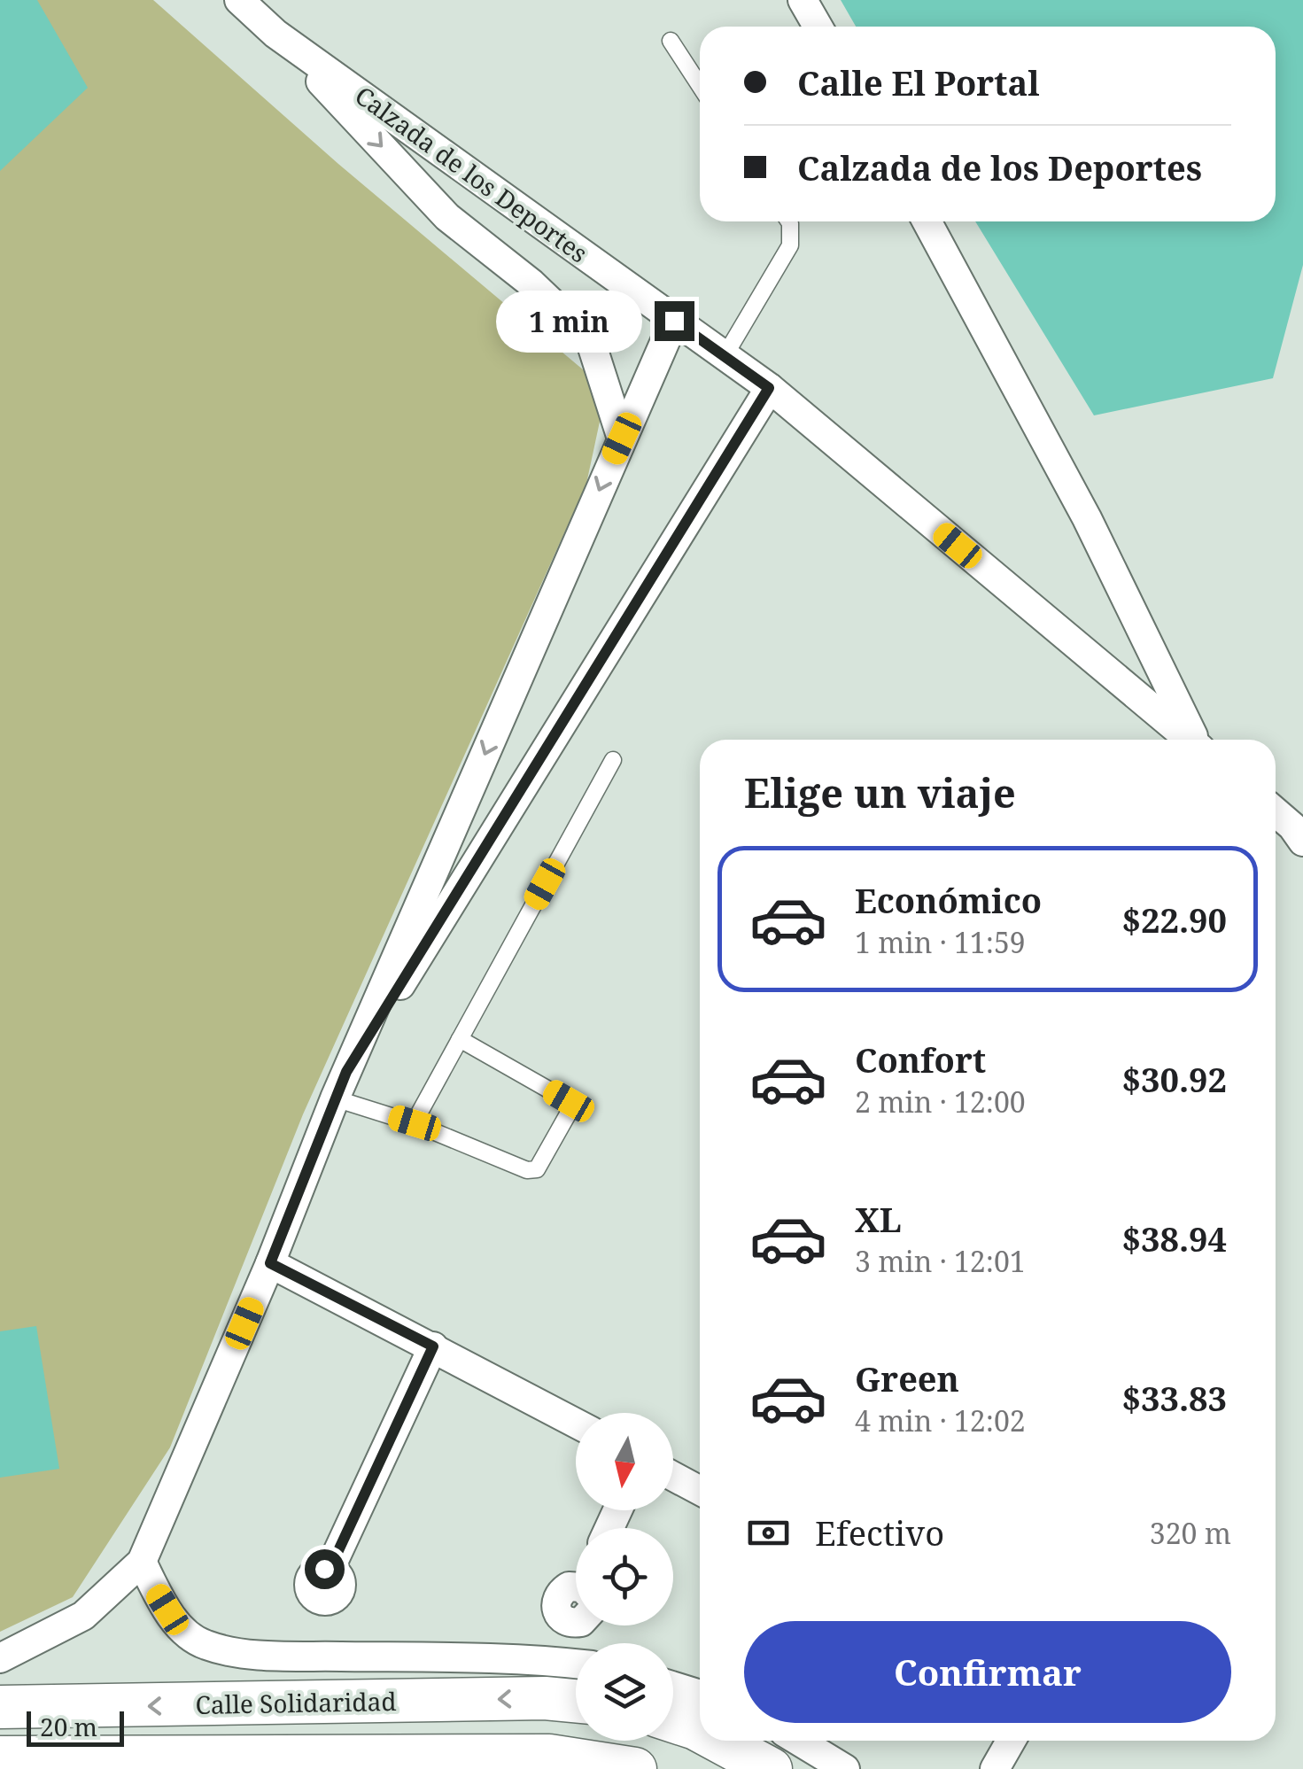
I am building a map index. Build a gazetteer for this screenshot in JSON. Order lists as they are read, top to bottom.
{
  "streets": {
    "main road": ["Calle Solidaridad"],
    "street": ["Calzada de los Deportes"]
  },
  "scale_bar": "20 m",
  "north": "bottom",
  "page": {
    "banner": ["Calle El Portal", "Calzada de los Deportes"],
    "bubble": "1 min",
    "heading": "Elige un viaje",
    "list": [
      {
        "name": "Económico",
        "note": "1 min · 11:59",
        "value": "$22.90"
      },
      {
        "name": "Confort",
        "note": "2 min · 12:00",
        "value": "$30.92"
      },
      {
        "name": "XL",
        "note": "3 min · 12:01",
        "value": "$38.94"
      },
      {
        "name": "Green",
        "note": "4 min · 12:02",
        "value": "$33.83"
      }
    ],
    "pay": ["Efectivo", "320 m"],
    "buttons": "Confirmar",
    "scale": "20 m"
  }
}
